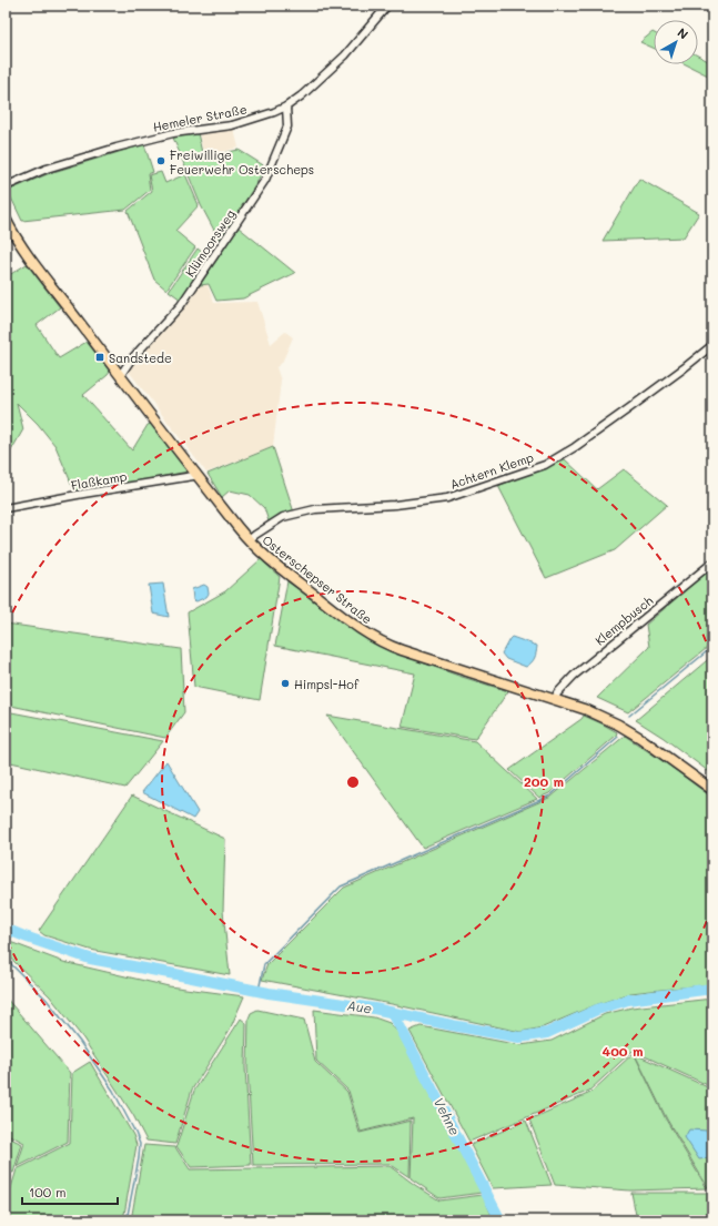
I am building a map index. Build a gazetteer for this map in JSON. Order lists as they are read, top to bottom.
{
  "streets": {
    "main road": ["Osterschepser Straße"],
    "street": [
      "Hemeler Straße",
      "Klümoorsweg",
      "Achtern Klemp",
      "Flaßkamp",
      "Klempbusch"
    ]
  },
  "crossings": [
    ["Hemeler Straße", "Klümoorsweg"],
    ["Klümoorsweg", "Osterschepser Straße"],
    ["Achtern Klemp", "Osterschepser Straße"],
    ["Flaßkamp", "Osterschepser Straße"],
    ["Osterschepser Straße", "Klempbusch"]
  ],
  "water": ["Aue", "Vehne"],
  "places": {
    "other": ["Freiwillige Feuerwehr Osterscheps", "Himpsl-Hof"],
    "transit": ["Sandstede"]
  },
  "scale_bar": "100 m",
  "north": "top right",
  "rings": ["200 m", "400 m"]
}
